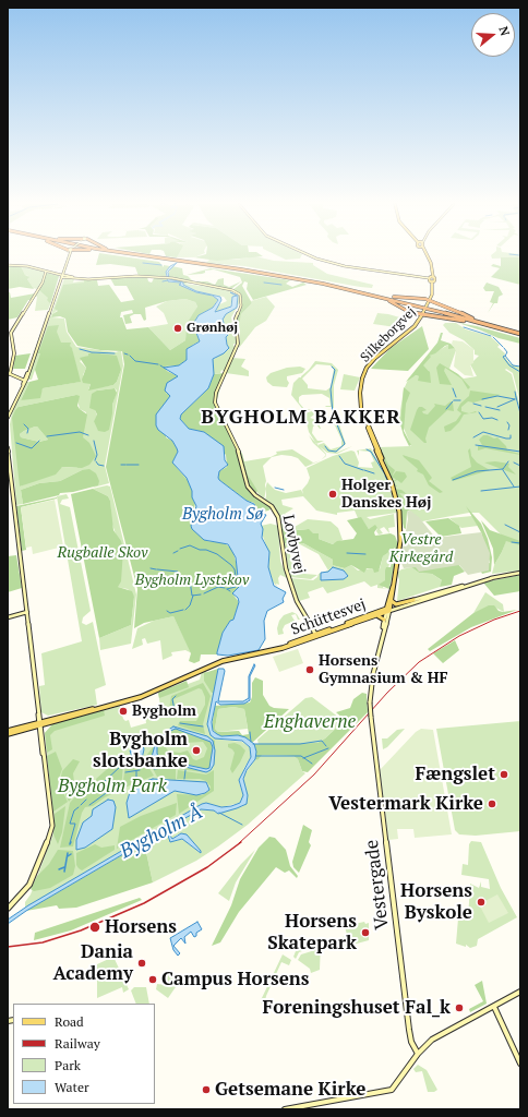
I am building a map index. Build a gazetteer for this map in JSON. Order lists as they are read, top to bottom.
{
  "streets": {
    "main road": ["Silkeborgvej", "Schüttesvej"],
    "street": ["Lovbyvej", "Vestergade"]
  },
  "crossings": [
    ["Silkeborgvej", "Schüttesvej"],
    ["Silkeborgvej", "Vestergade"],
    ["Lovbyvej", "Schüttesvej"]
  ],
  "districts": ["BYGHOLM BAKKER"],
  "water": ["Bygholm Sø", "Bygholm Å"],
  "parks": [
    "Vestre Kirkegård",
    "Rugballe Skov",
    "Bygholm Lystskov",
    "Enghaverne",
    "Bygholm Park"
  ],
  "places": [
    "Grønhøj",
    "Holger Danskes Høj",
    "Horsens Gymnasium & HF",
    "Bygholm",
    "Bygholm slotsbanke",
    "Fængslet",
    "Vestermark Kirke",
    "Horsens Byskole",
    "Horsens",
    "Horsens Skatepark",
    "Dania Academy",
    "Campus Horsens",
    "Foreningshuset Fal_k",
    "Getsemane Kirke"
  ],
  "legend": [
    "Road",
    "Railway",
    "Park",
    "Water"
  ],
  "north": "right"
}
